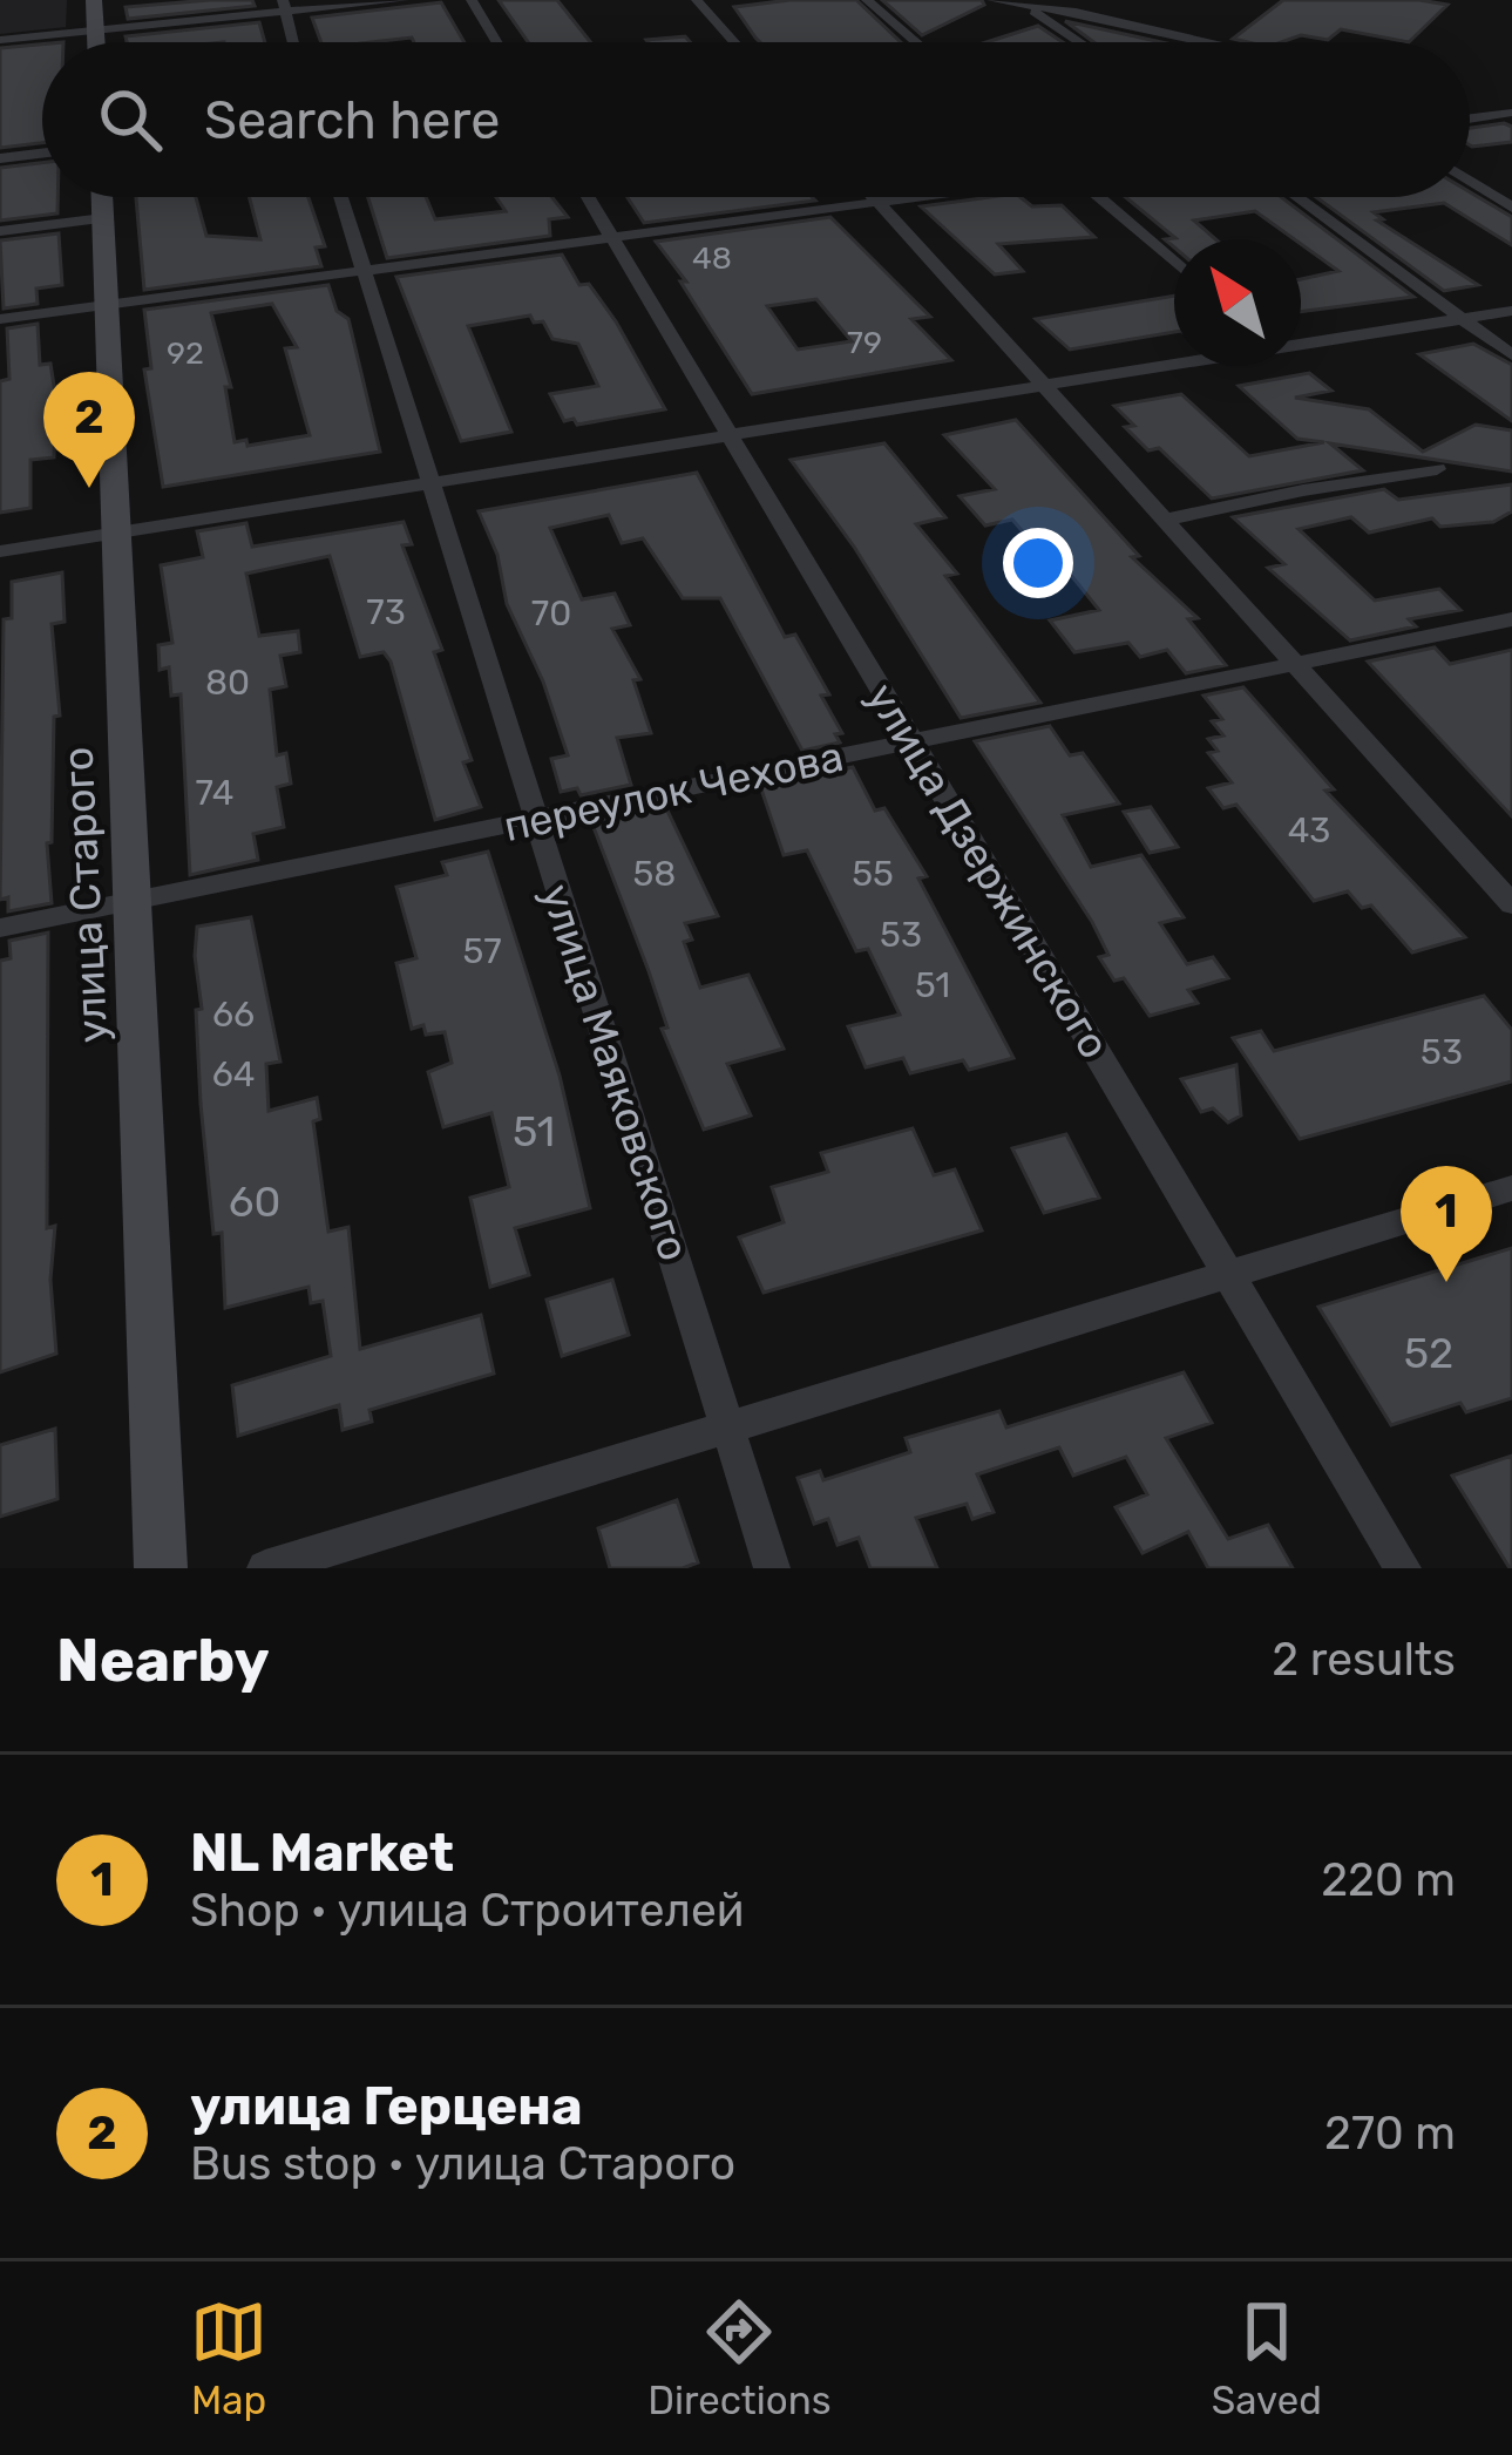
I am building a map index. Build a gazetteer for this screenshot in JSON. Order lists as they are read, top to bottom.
{
  "streets": {
    "street": [
      "переулок Чехова",
      "улица Дзержинского",
      "улица Старого",
      "улица Маяковского"
    ]
  },
  "crossings": [
    ["переулок Чехова", "улица Дзержинского"],
    ["переулок Чехова", "улица Старого"],
    ["переулок Чехова", "улица Маяковского"]
  ],
  "house_numbers": [
    "48",
    "79",
    "92",
    "73",
    "70",
    "80",
    "74",
    "43",
    "58",
    "55",
    "53",
    "57",
    "51",
    "66",
    "53",
    "64",
    "51",
    "60",
    "52"
  ],
  "north": "top left",
  "page": {
    "search": "Search here",
    "pins": ["2", "1"],
    "heading": ["Nearby", "2 results"],
    "list": [
      {
        "mark": "1",
        "name": "NL Market",
        "note": "Shop · улица Строителей",
        "value": "220 m"
      },
      {
        "mark": "2",
        "name": "улица Герцена",
        "note": "Bus stop · улица Старого",
        "value": "270 m"
      }
    ],
    "nav": ["Map", "Directions", "Saved"]
  }
}
